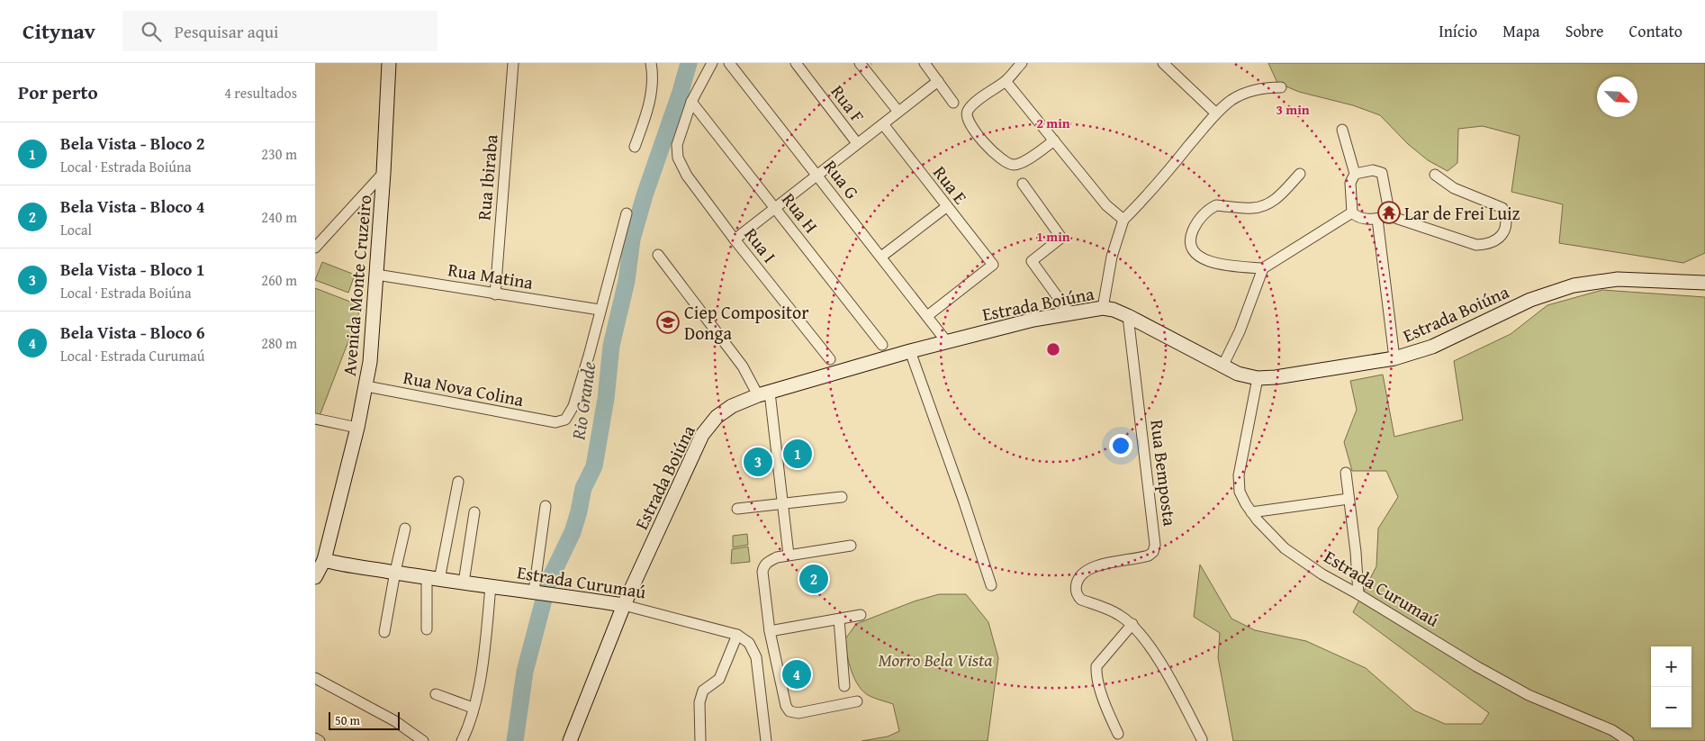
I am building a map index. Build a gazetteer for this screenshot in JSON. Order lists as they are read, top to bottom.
{
  "streets": {
    "street": [
      "Rua F",
      "Rua Ibiraba",
      "Rua G",
      "Rua E",
      "Rua H",
      "Rua I",
      "Rua Matina",
      "Avenida Monte Cruzeiro",
      "Estrada Boiúna",
      "Rua Nova Colina",
      "Rua Bemposta",
      "Estrada Curumaú"
    ]
  },
  "crossings": [
    ["Rua Ibiraba", "Rua Matina"],
    ["Rua G", "Rua E"],
    ["Rua G", "Estrada Boiúna"],
    ["Rua H", "Rua I"],
    ["Rua Matina", "Avenida Monte Cruzeiro"],
    ["Rua Matina", "Rua Nova Colina"],
    ["Avenida Monte Cruzeiro", "Rua Nova Colina"],
    ["Avenida Monte Cruzeiro", "Estrada Curumaú"],
    ["Estrada Boiúna", "Rua Bemposta"],
    ["Estrada Boiúna", "Estrada Curumaú"]
  ],
  "water": ["Rio Grande"],
  "parks": ["Morro Bela Vista"],
  "places": {
    "temple": ["Lar de Frei Luiz"],
    "school or university": ["Ciep Compositor Donga"]
  },
  "scale_bar": "50 m",
  "north": "bottom right",
  "page": {
    "header": "Citynav",
    "search": "Pesquisar aqui",
    "nav": [
      "Início",
      "Mapa",
      "Sobre",
      "Contato"
    ],
    "heading": ["Por perto", "4 resultados"],
    "list": [
      {
        "mark": "1",
        "name": "Bela Vista - Bloco 2",
        "note": "Local · Estrada Boiúna",
        "value": "230 m"
      },
      {
        "mark": "2",
        "name": "Bela Vista - Bloco 4",
        "note": "Local",
        "value": "240 m"
      },
      {
        "mark": "3",
        "name": "Bela Vista - Bloco 1",
        "note": "Local · Estrada Boiúna",
        "value": "260 m"
      },
      {
        "mark": "4",
        "name": "Bela Vista - Bloco 6",
        "note": "Local · Estrada Curumaú",
        "value": "280 m"
      }
    ],
    "pins": [
      "1",
      "3",
      "2",
      "4"
    ],
    "map_buttons": ["+", "−"],
    "scale": "50 m"
  },
  "rings": ["3 min", "2 min", "1 min"]
}
